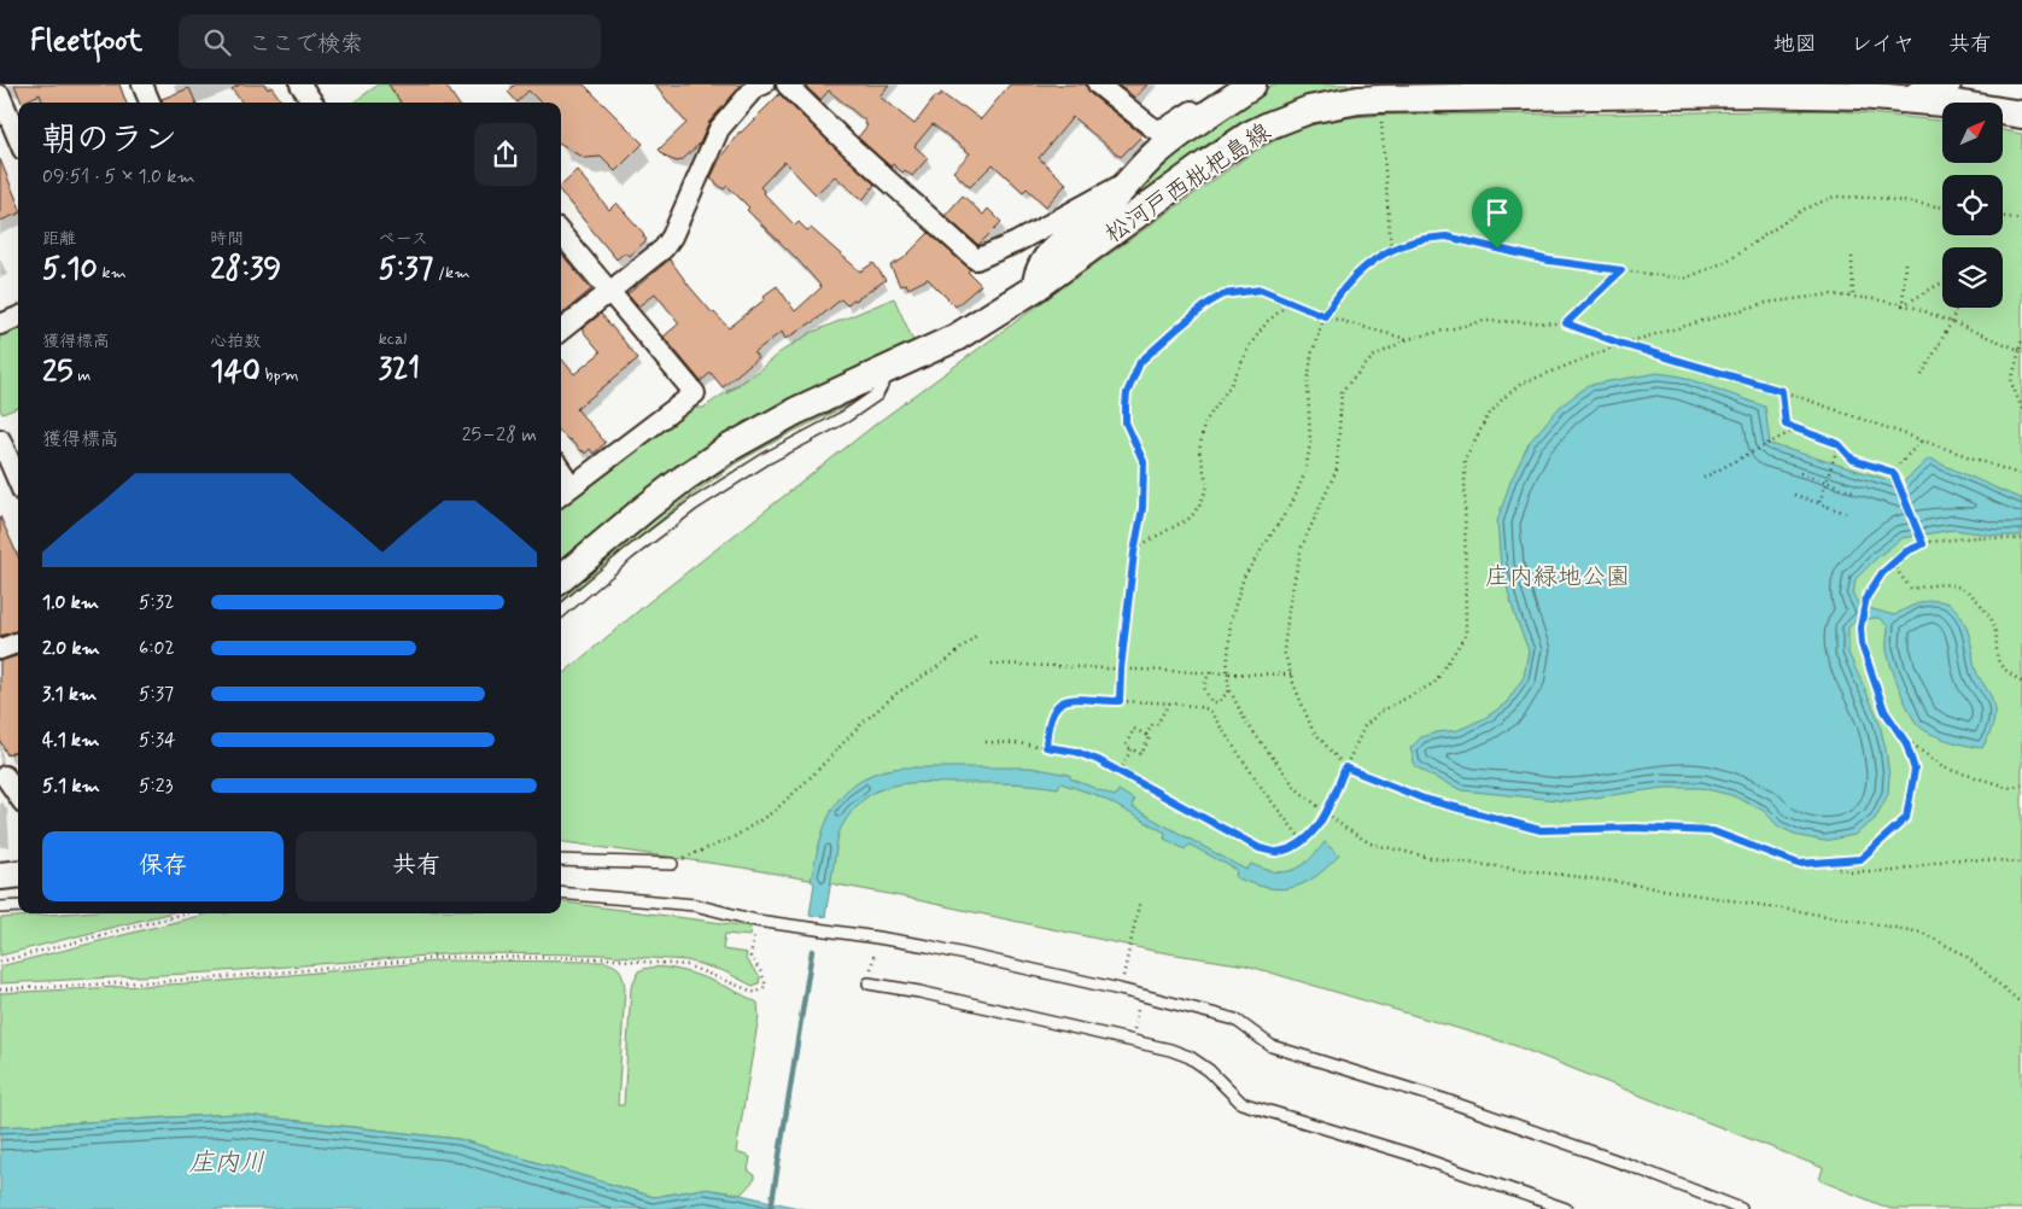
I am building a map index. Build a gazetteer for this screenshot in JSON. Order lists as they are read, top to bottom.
{
  "streets": {
    "main road": ["松河戸西枇杷島線"]
  },
  "water": ["庄内川"],
  "parks": ["庄内緑地公園"],
  "north": "top right",
  "page": {
    "header": "Fleetfoot",
    "search": "ここで検索",
    "nav": ["地図", "レイヤ", "共有"],
    "heading": ["朝のラン", "09:51 · 5 × 1.0 km"],
    "stats": [
      ["距離", "5.10 km"],
      ["時間", "28:39"],
      ["ペース", "5:37 /km"],
      ["獲得標高", "25 m"],
      ["心拍数", "140 bpm"],
      ["kcal", "321"]
    ],
    "chart": ["獲得標高", "25–28 m"],
    "list": [
      {
        "name": "1.0 km",
        "note": "5:32"
      },
      {
        "name": "2.0 km",
        "note": "6:02"
      },
      {
        "name": "3.1 km",
        "note": "5:37"
      },
      {
        "name": "4.1 km",
        "note": "5:34"
      },
      {
        "name": "5.1 km",
        "note": "5:23"
      }
    ],
    "buttons": ["保存", "共有"]
  }
}
